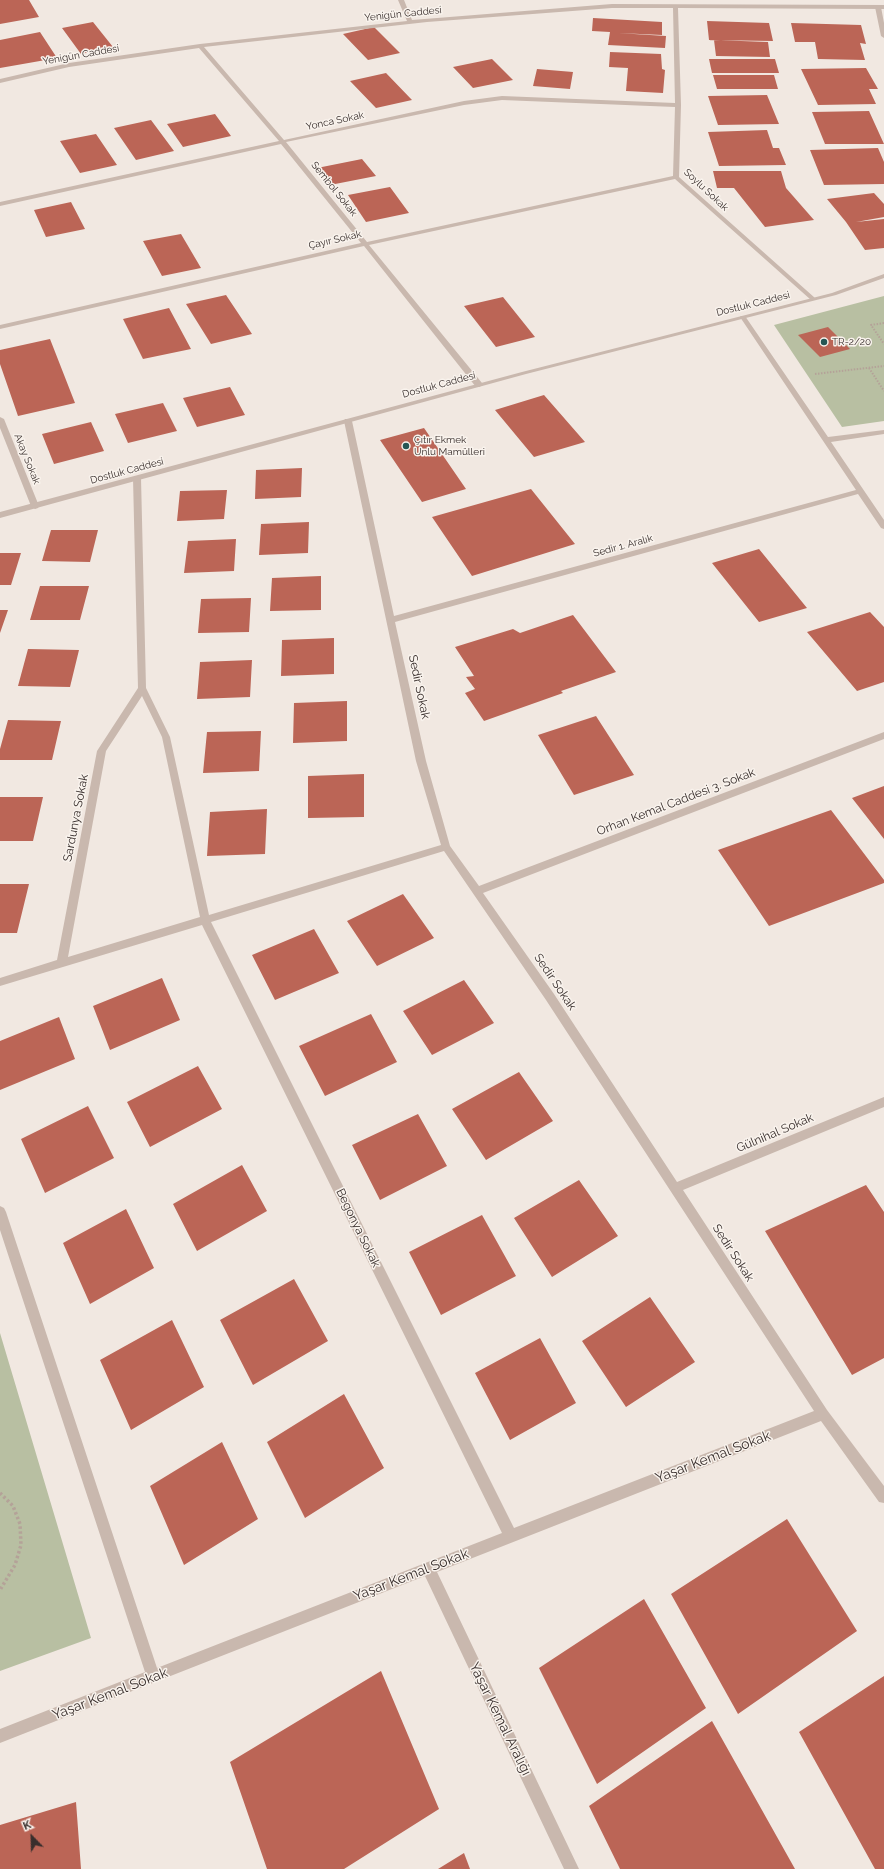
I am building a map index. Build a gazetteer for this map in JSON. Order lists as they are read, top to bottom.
{
  "streets": {
    "street": [
      "Yenigün Caddesi",
      "Yonca Sokak",
      "Sembol Sokak",
      "Soylu Sokak",
      "Çayır Sokak",
      "Dostluk Caddesi",
      "Akay Sokak",
      "Sedir 1. Aralık",
      "Sedir Sokak",
      "Orhan Kemal Caddesi 3. Sokak",
      "Sardunya Sokak",
      "Gülnihal Sokak",
      "Begonya Sokak",
      "Yaşar Kemal Sokak",
      "Yaşar Kemal Aralığı"
    ]
  },
  "crossings": [
    ["Yenigün Caddesi", "Sembol Sokak"],
    ["Yenigün Caddesi", "Soylu Sokak"],
    ["Yonca Sokak", "Sembol Sokak"],
    ["Yonca Sokak", "Soylu Sokak"],
    ["Sembol Sokak", "Çayır Sokak"],
    ["Sembol Sokak", "Dostluk Caddesi"],
    ["Soylu Sokak", "Çayır Sokak"],
    ["Soylu Sokak", "Dostluk Caddesi"],
    ["Dostluk Caddesi", "Akay Sokak"],
    ["Dostluk Caddesi", "Sedir Sokak"],
    ["Sedir 1. Aralık", "Sedir Sokak"],
    ["Sedir Sokak", "Orhan Kemal Caddesi 3. Sokak"],
    ["Sedir Sokak", "Gülnihal Sokak"],
    ["Sedir Sokak", "Yaşar Kemal Sokak"],
    ["Begonya Sokak", "Yaşar Kemal Sokak"],
    ["Yaşar Kemal Sokak", "Yaşar Kemal Aralığı"]
  ],
  "places": ["TR-2/20", "Çıtır Ekmek Unlu Mamülleri"],
  "north": "top left"
}
